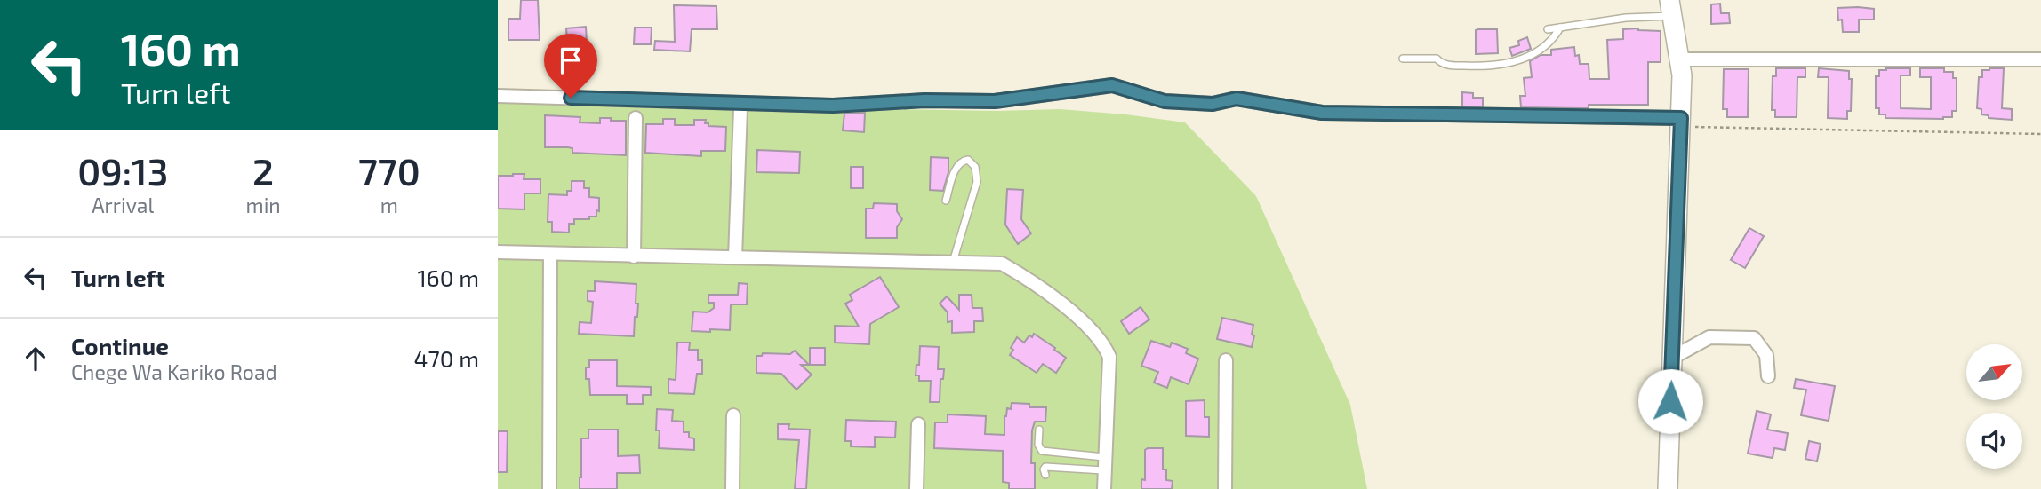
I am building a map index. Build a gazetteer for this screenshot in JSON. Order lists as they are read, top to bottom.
{
  "north": "top right",
  "page": {
    "turn": ["160 m", "Turn left"],
    "eta": [
      "09:13",
      "Arrival",
      "2",
      "min",
      "770",
      "m"
    ],
    "list": [
      {
        "name": "Turn left",
        "value": "160 m"
      },
      {
        "name": "Continue",
        "note": "Chege Wa Kariko Road",
        "value": "470 m"
      }
    ]
  }
}
